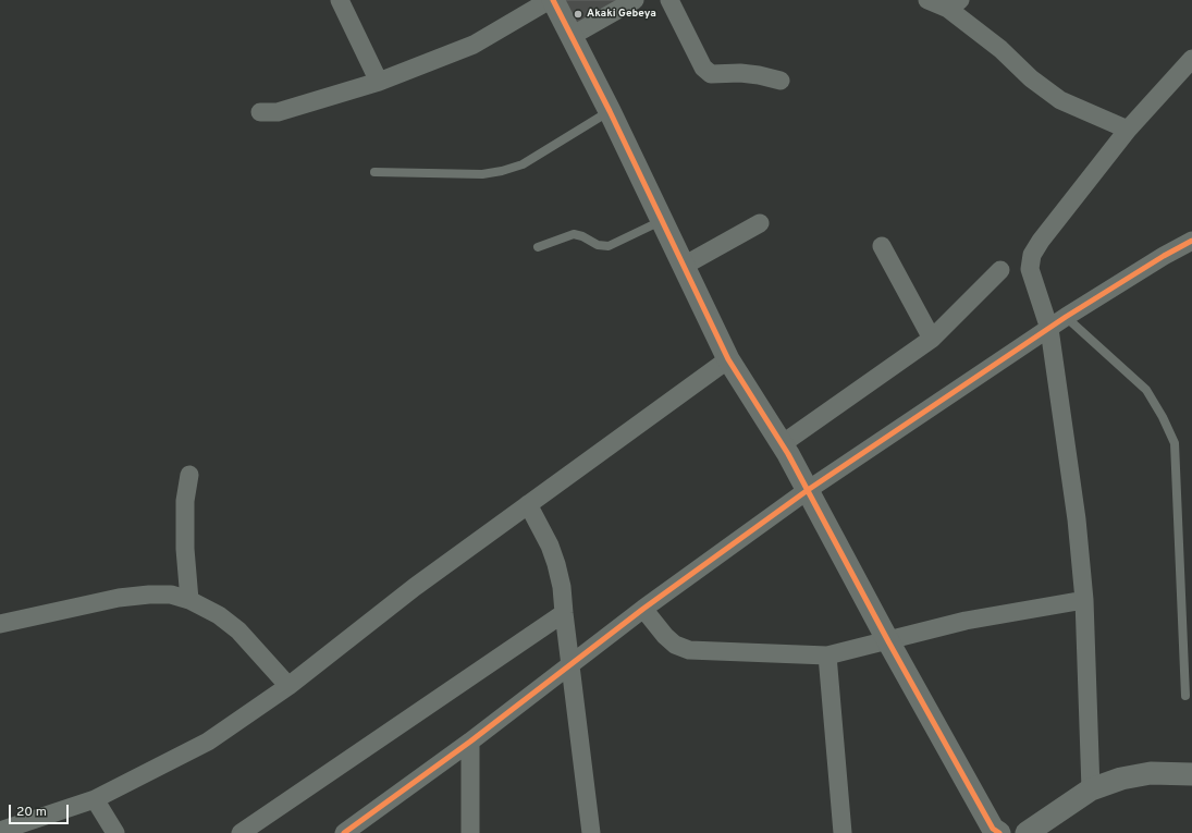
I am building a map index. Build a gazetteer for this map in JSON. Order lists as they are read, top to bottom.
{
  "places": ["Akaki Gebeya"],
  "scale_bar": "20 m"
}
